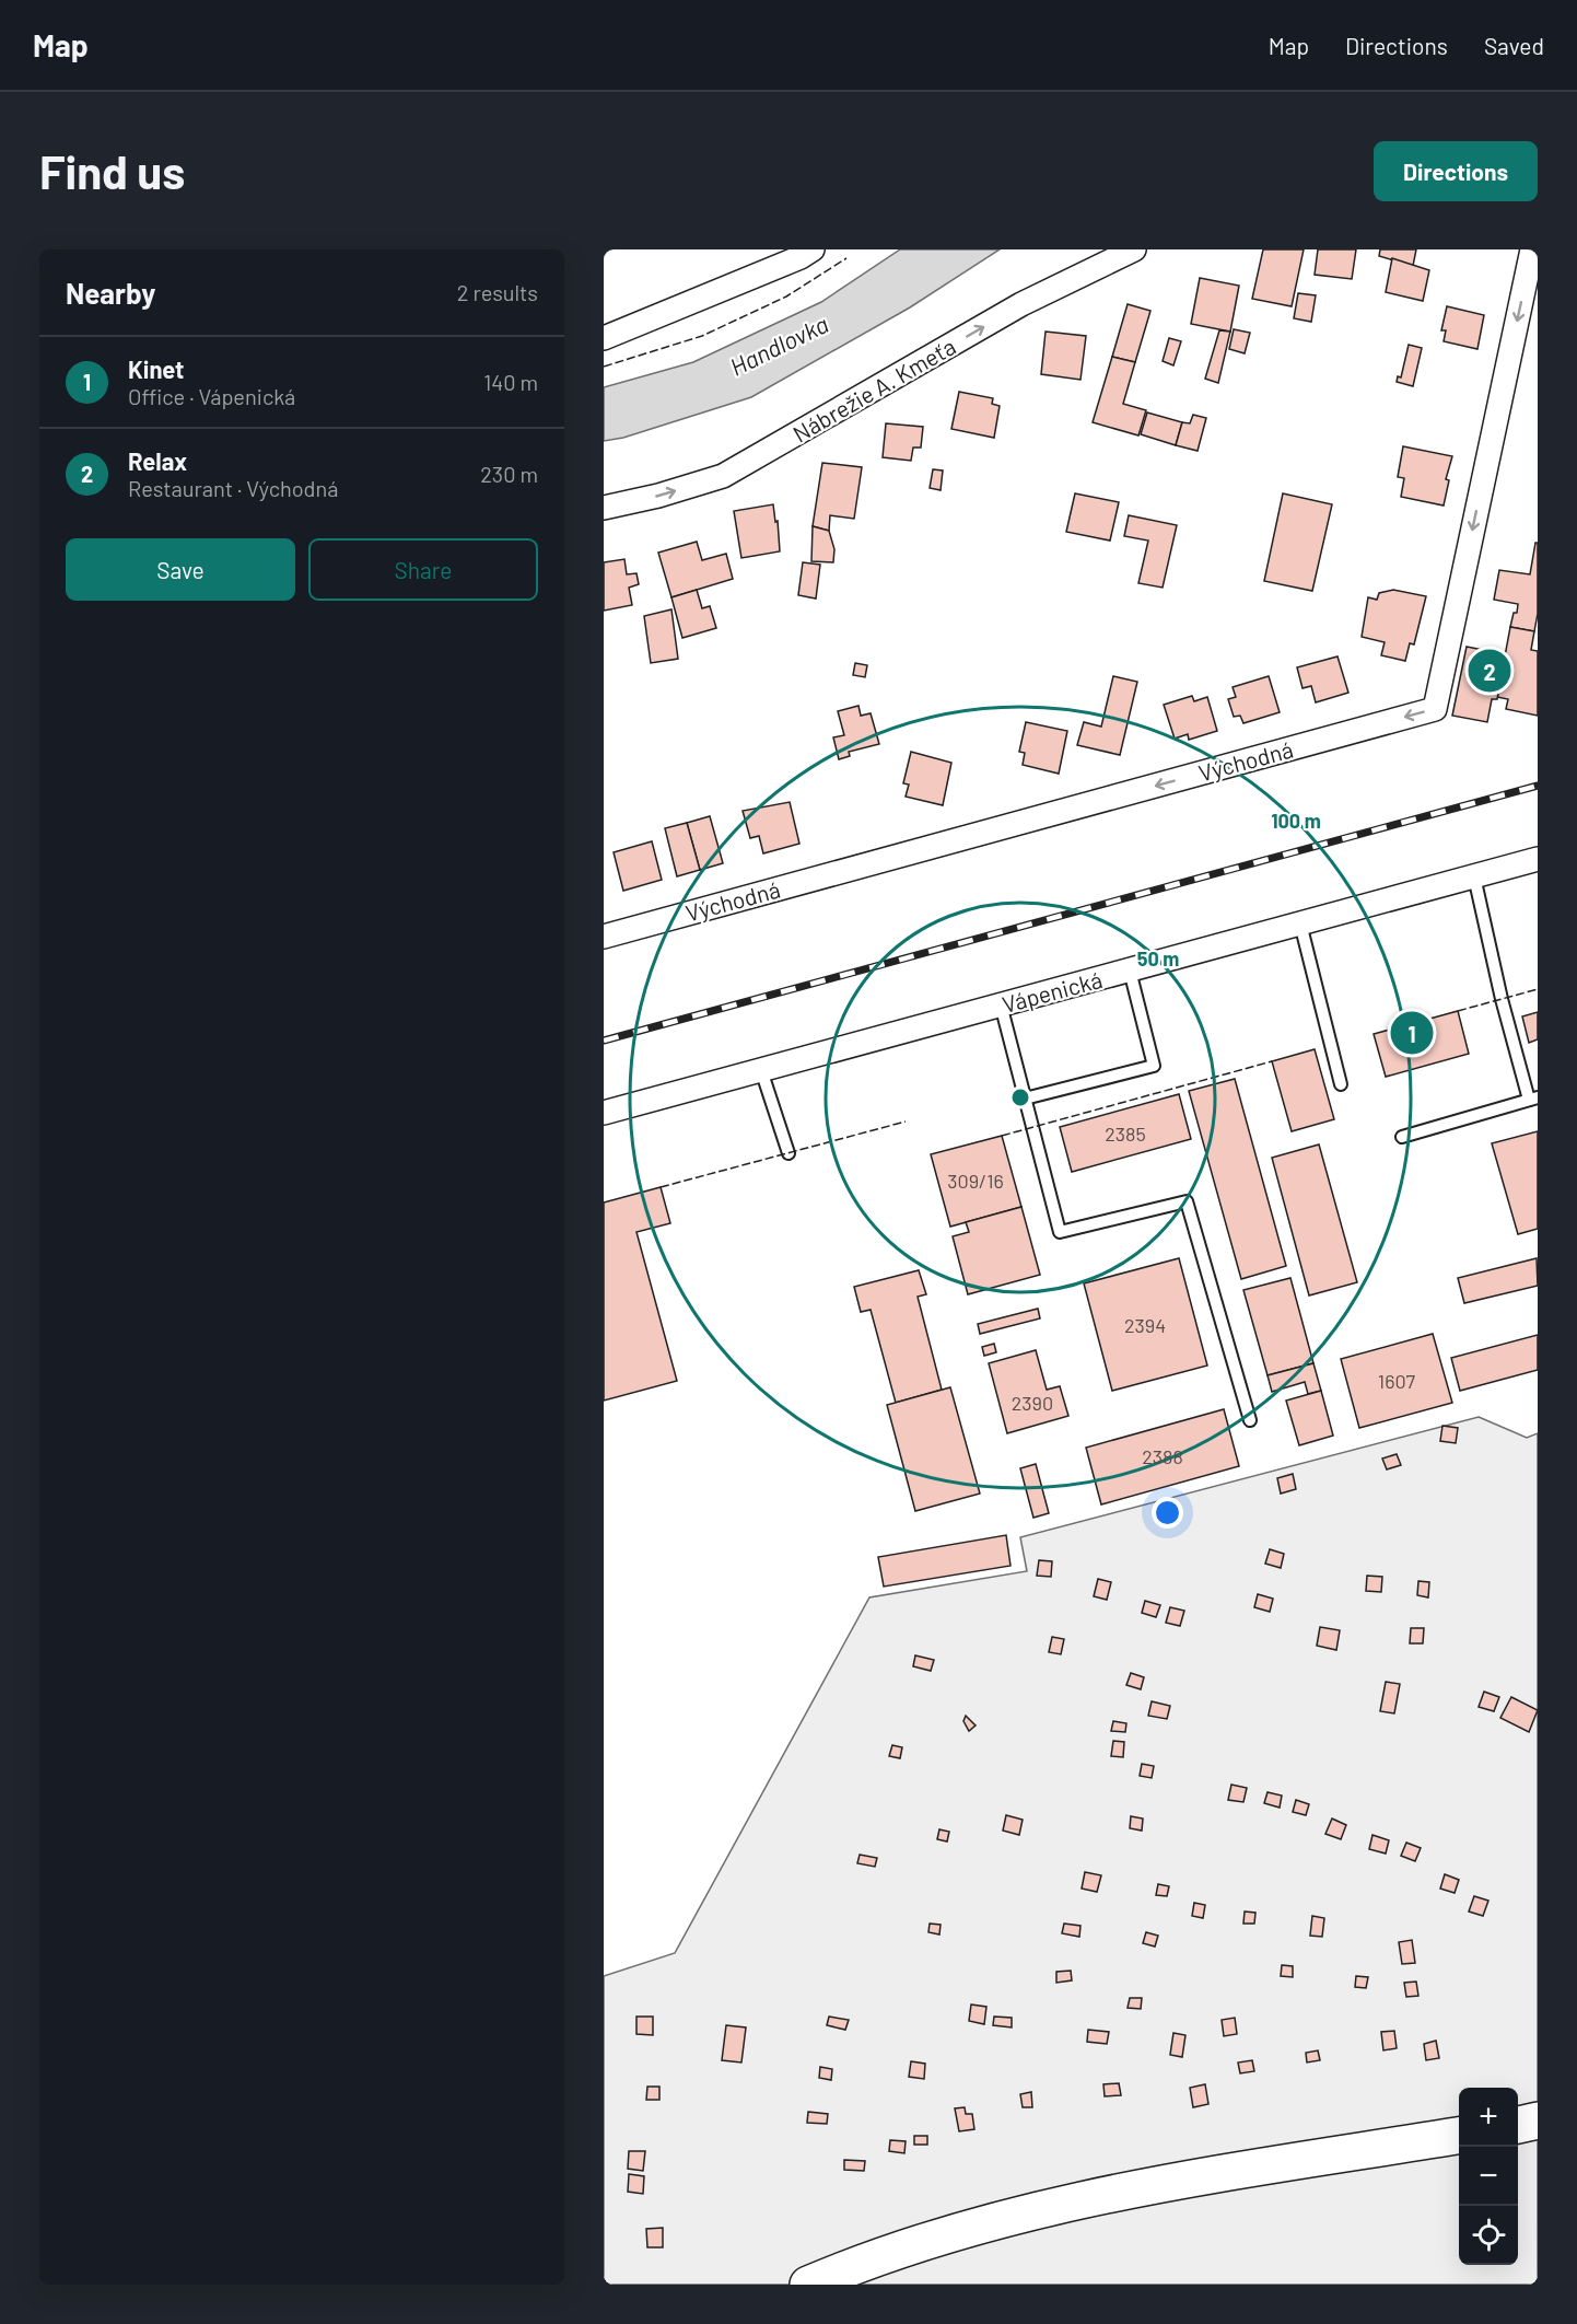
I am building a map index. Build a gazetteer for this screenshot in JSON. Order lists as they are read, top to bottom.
{
  "streets": {
    "street": ["Nábrežie A. Kmeťa", "Východná", "Vápenická"]
  },
  "one_way": ["Východná"],
  "water": ["Handlovka"],
  "house_numbers": [
    "2385",
    "309/16",
    "2394",
    "1607",
    "2390",
    "2388"
  ],
  "page": {
    "header": "Map",
    "nav": ["Map", "Directions", "Saved"],
    "buttons": [
      "Directions",
      ["Save", "Share"]
    ],
    "title": "Find us",
    "heading": ["Nearby", "2 results"],
    "list": [
      {
        "mark": "1",
        "name": "Kinet",
        "note": "Office · Vápenická",
        "value": "140 m"
      },
      {
        "mark": "2",
        "name": "Relax",
        "note": "Restaurant · Východná",
        "value": "230 m"
      }
    ],
    "pins": ["2", "1"],
    "map_buttons": ["+", "−"]
  },
  "rings": ["100 m", "50 m"]
}
